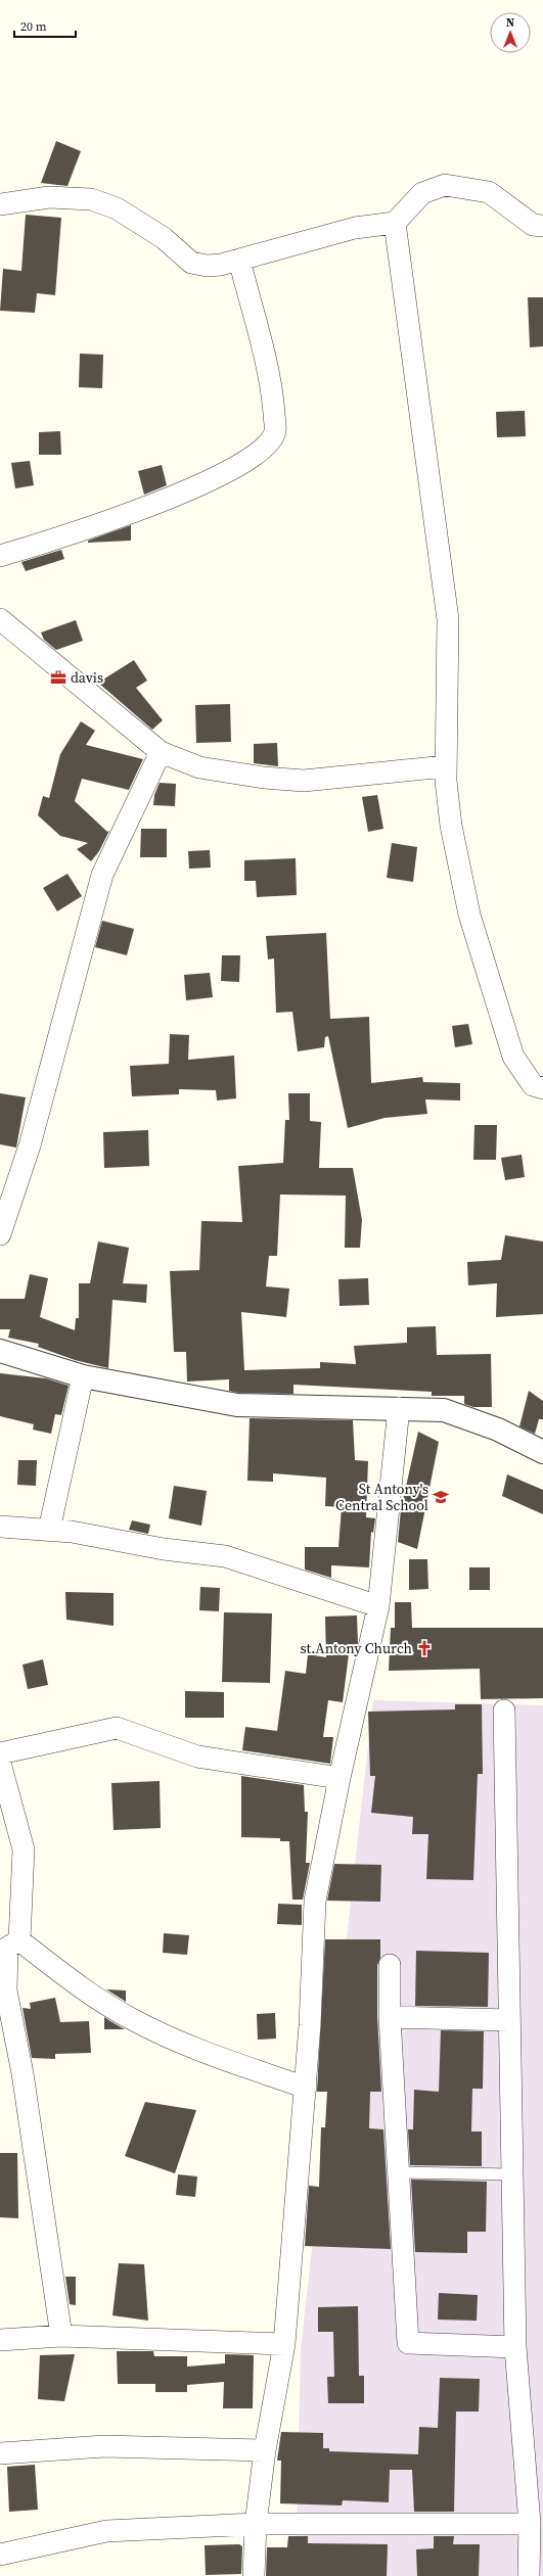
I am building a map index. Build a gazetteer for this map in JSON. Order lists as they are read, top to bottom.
{
  "places": {
    "office": ["davis"],
    "school or university": ["St Antony's Central School"],
    "church": ["st.Antony Church"]
  },
  "scale_bar": "20 m",
  "north": "top"
}
